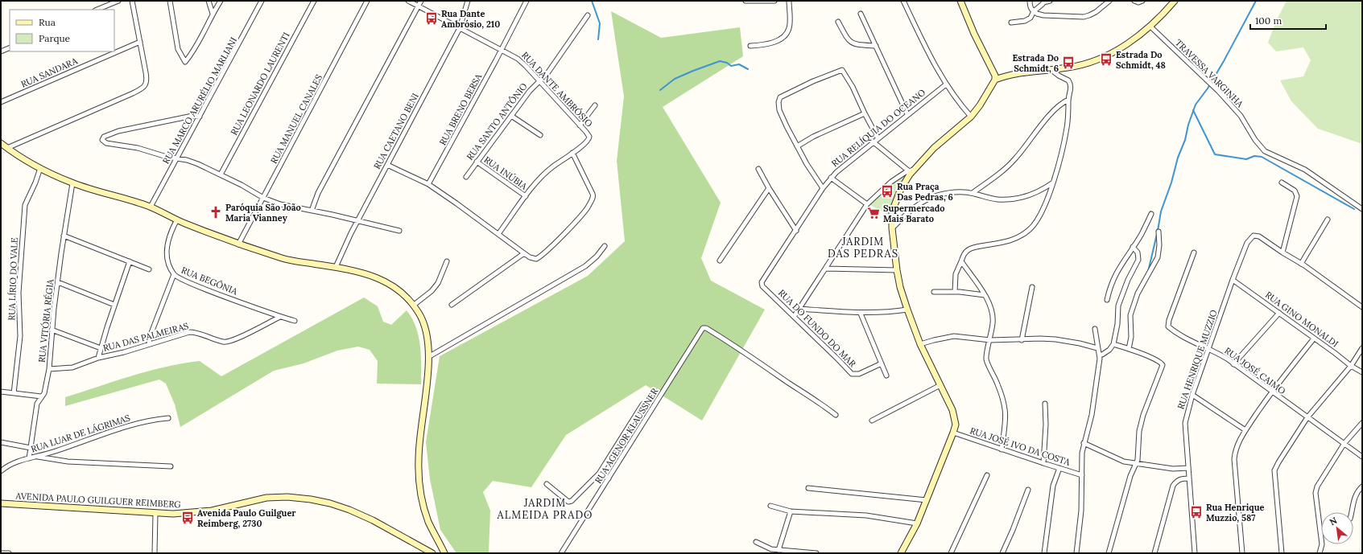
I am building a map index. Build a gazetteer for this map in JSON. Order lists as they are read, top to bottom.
{
  "streets": {
    "main road": ["AVENIDA PAULO GUILGUER REIMBERG"],
    "street": [
      "RUA SANDARA",
      "TRAVESSA VARGINHA",
      "RUA LEONARDO LAURENTI",
      "RUA DANTE AMBRÓSIO",
      "RUA MARCO ARURÉLIO MARLIANI",
      "RUA BRENO BERSA",
      "RUA MANUEL CANALES",
      "RUA SANTO ANTÔNIO",
      "RUA RELÍQUIA DO OCEANO",
      "RUA CAETANO BENI",
      "RUA INÚBIA",
      "RUA LÍRIO DO VALE",
      "RUA BEGÔNIA",
      "RUA GINO MONALDI",
      "RUA VITÓRIA RÉGIA",
      "RUA DO FUNDO DO MAR",
      "RUA DAS PALMEIRAS",
      "RUA HENRIQUE MUZZIO",
      "RUA JOSÉ CAIMO",
      "RUA LUAR DE LÁGRIMAS",
      "RUA AGENOR KLAUSSNER",
      "RUA JOSÉ IVO DA COSTA"
    ]
  },
  "crossings": [
    ["RUA DANTE AMBRÓSIO", "RUA BRENO BERSA"],
    ["RUA DANTE AMBRÓSIO", "RUA SANTO ANTÔNIO"],
    ["RUA DANTE AMBRÓSIO", "RUA CAETANO BENI"],
    ["RUA SANTO ANTÔNIO", "RUA INÚBIA"],
    ["RUA RELÍQUIA DO OCEANO", "RUA DO FUNDO DO MAR"],
    ["RUA BEGÔNIA", "RUA DAS PALMEIRAS"],
    ["RUA GINO MONALDI", "RUA HENRIQUE MUZZIO"],
    ["RUA VITÓRIA RÉGIA", "RUA DAS PALMEIRAS"],
    ["RUA VITÓRIA RÉGIA", "RUA LUAR DE LÁGRIMAS"],
    ["RUA HENRIQUE MUZZIO", "RUA JOSÉ CAIMO"]
  ],
  "districts": ["JARDIM DAS PEDRAS", "JARDIM ALMEIDA PRADO"],
  "places": {
    "bus stop": [
      "Rua Dante Ambrósio, 210",
      "Estrada Do Schmidt, 48",
      "Estrada Do Schmidt, 6",
      "Rua Praça Das Pedras, 6",
      "Rua Henrique Muzzio, 587",
      "Avenida Paulo Guilguer Reimberg, 2730"
    ],
    "church": ["Paróquia São João Maria Vianney"],
    "supermarket": ["Supermercado Mais Barato"]
  },
  "legend": ["Rua", "Parque"],
  "scale_bar": "100 m",
  "north": "top left"
}
